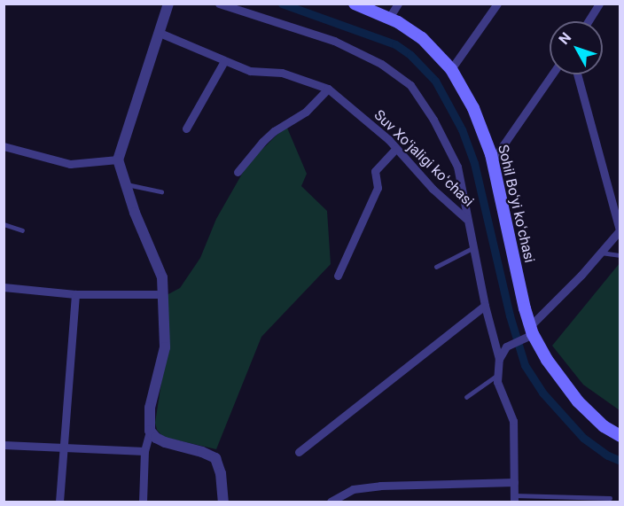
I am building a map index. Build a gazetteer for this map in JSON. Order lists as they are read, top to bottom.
{
  "streets": {
    "main road": ["Sohil Boʻyi koʻchasi"],
    "street": ["Suv Xoʻjaligi koʻchasi"]
  },
  "north": "top left"
}
